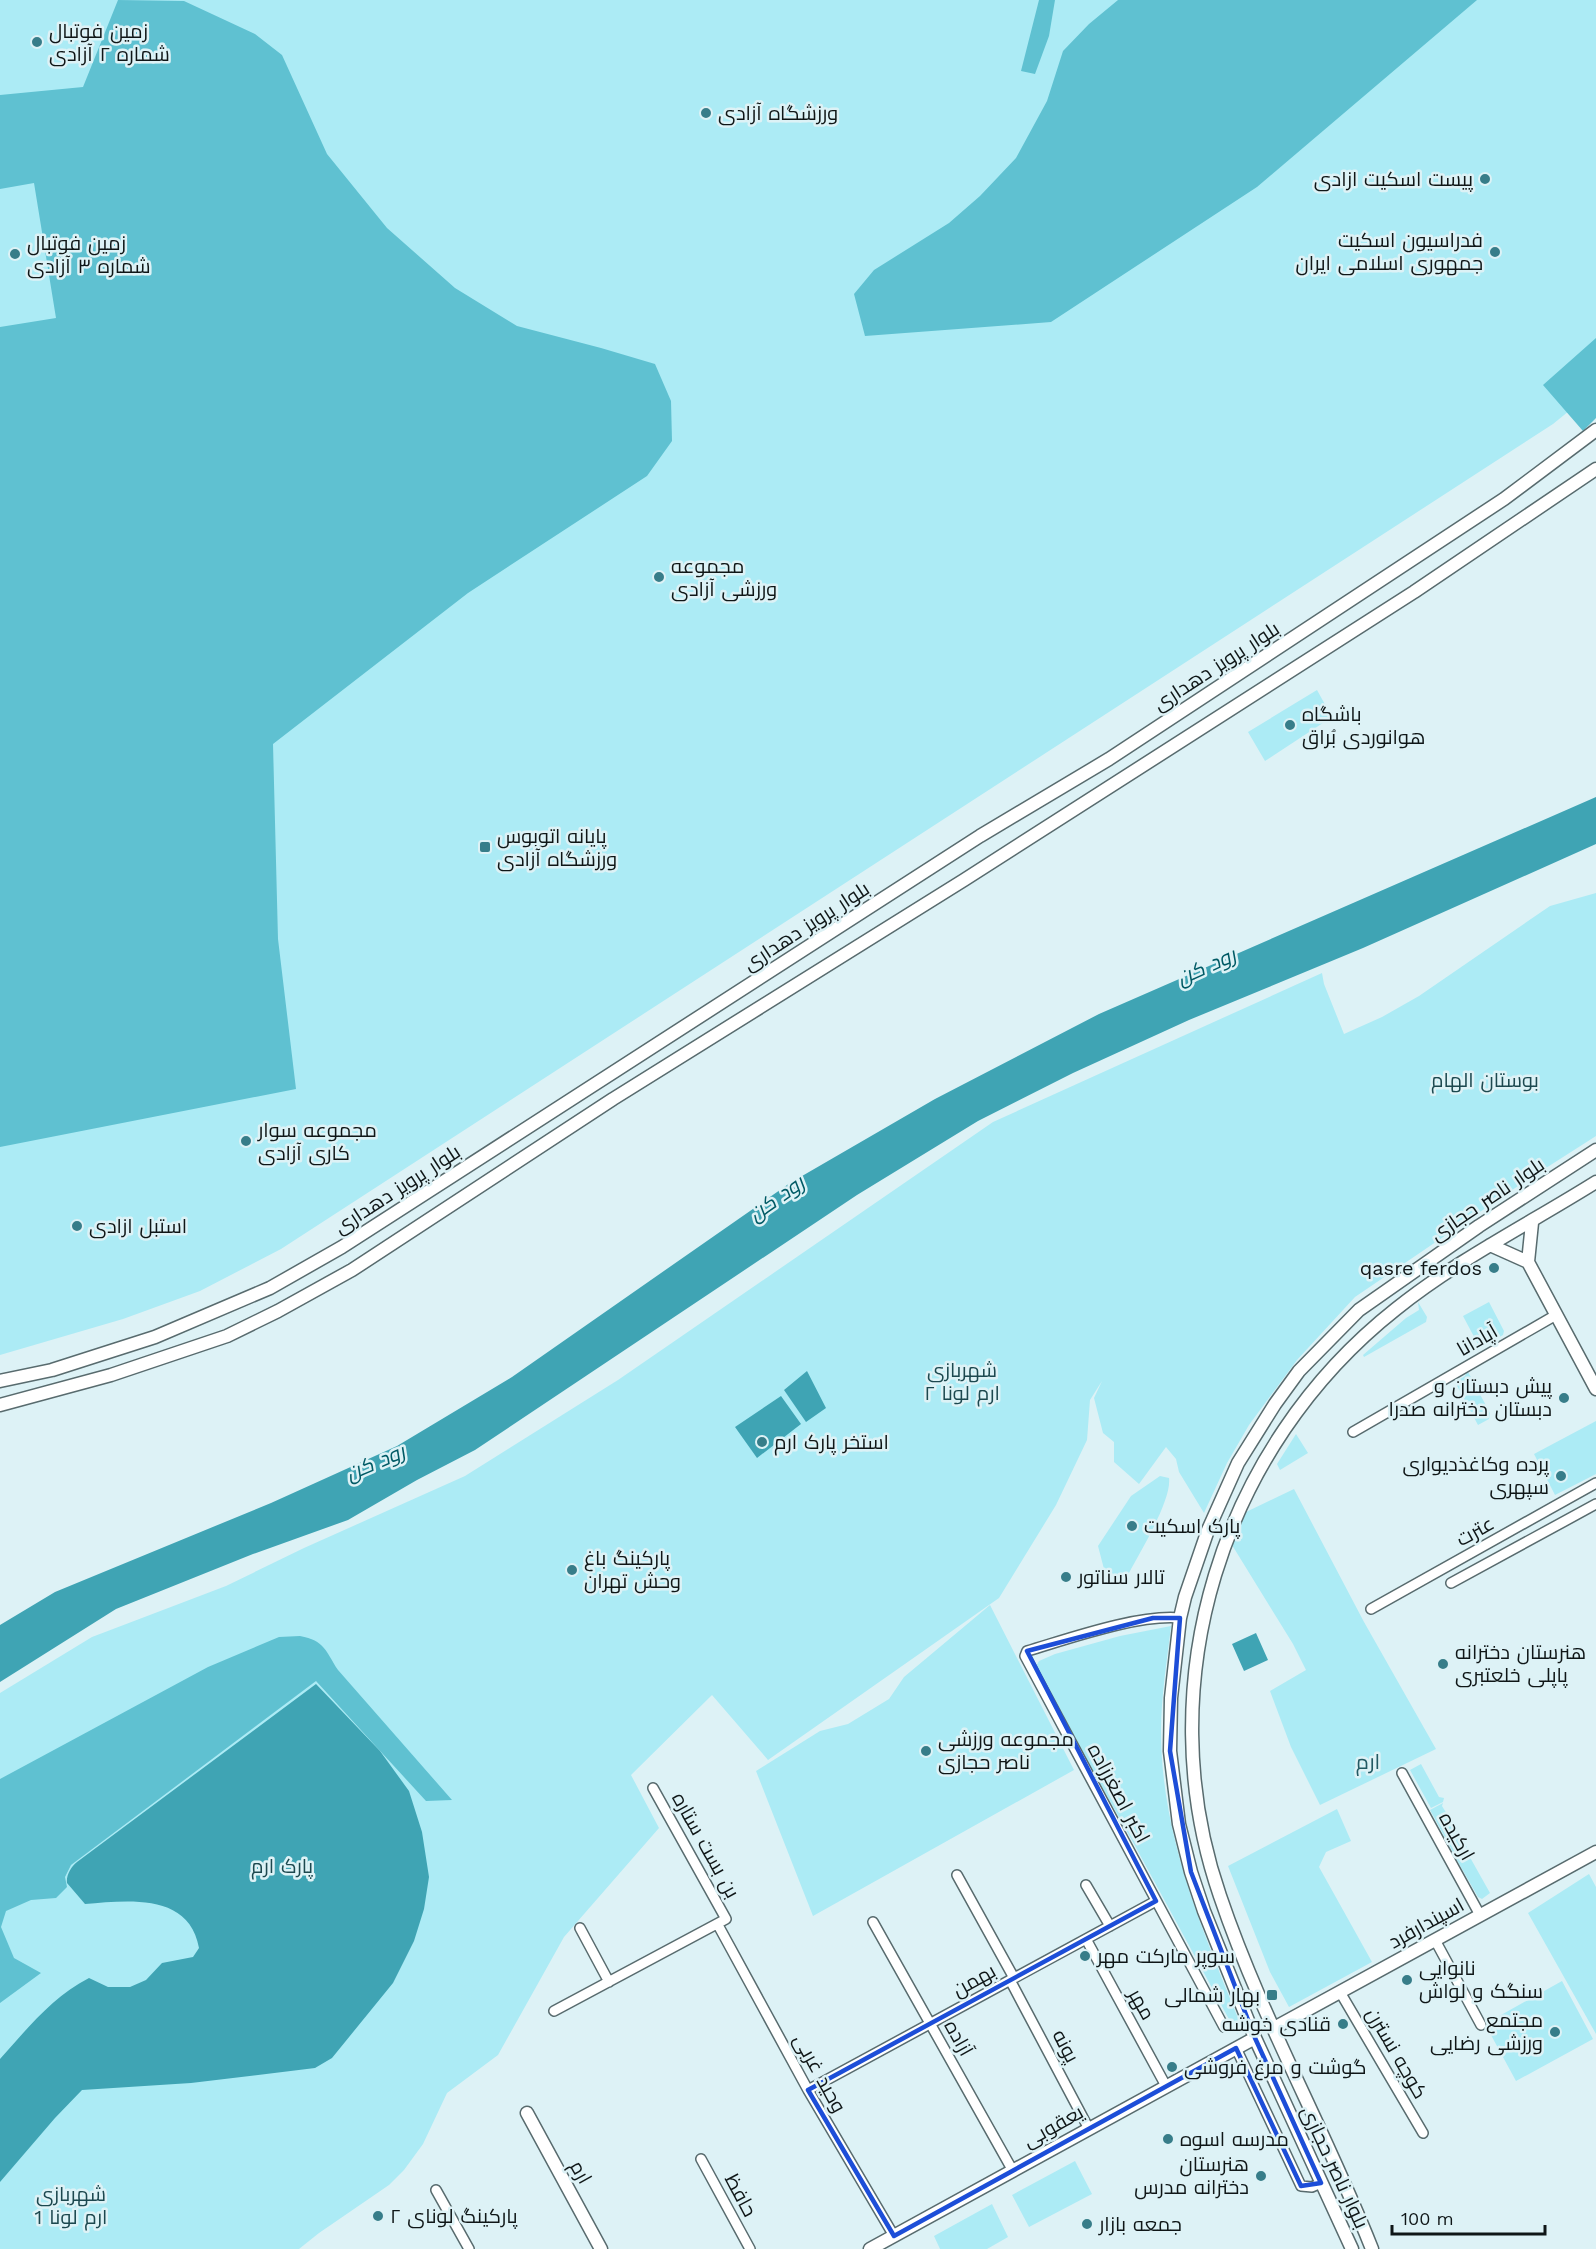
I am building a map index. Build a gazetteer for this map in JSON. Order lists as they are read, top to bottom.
{
  "streets": {
    "main road": [
      "بلوار پرویز دهداری",
      "بلوار ناصر حجازی",
      "اسپندارفرد",
      "یعقوبی",
      "ارم"
    ],
    "street": [
      "آپادانا",
      "عترت",
      "اکبر اصغرزاده",
      "ارکیده",
      "بن بست ستاره",
      "بهمن",
      "مهر",
      "آزاده",
      "پونه",
      "کوچه نسترن",
      "وحید غربی",
      "حافظ"
    ]
  },
  "crossings": [
    ["بلوار ناصر حجازی", "اکبر اصغرزاده"],
    ["بلوار ناصر حجازی", "اسپندارفرد"],
    ["بلوار ناصر حجازی", "یعقوبی"],
    ["اکبر اصغرزاده", "بهمن"],
    ["ارکیده", "اسپندارفرد"],
    ["بن بست ستاره", "وحید غربی"],
    ["اسپندارفرد", "کوچه نسترن"],
    ["بهمن", "مهر"],
    ["بهمن", "آزاده"],
    ["بهمن", "پونه"],
    ["بهمن", "وحید غربی"],
    ["مهر", "یعقوبی"],
    ["آزاده", "یعقوبی"],
    ["پونه", "یعقوبی"],
    ["وحید غربی", "یعقوبی"]
  ],
  "districts": ["ارم"],
  "water": ["رود کن"],
  "parks": [
    "بوستان الهام",
    "شهربازی ارم لونا ۲",
    "پارک ارم",
    "شهربازی ارم لونا 1"
  ],
  "places": {
    "other": [
      "زمین فوتبال شماره ۲ آزادی",
      "ورزشگاه آزادی",
      "پیست اسکیت ازادی",
      "فدراسیون اسکیت جمهوری اسلامی ایران",
      "زمین فوتبال شماره ۳ آزادی",
      "مجموعه ورزشی آزادی",
      "باشگاه هوانوردی بُراق",
      "مجموعه سوار کاری آزادی",
      "استبل ازادی",
      "qasre ferdos",
      "پیش دبستان و دبستان دخترانه صدرا",
      "استخر پارک ارم",
      "پرده وکاغذدیواری سپهری",
      "پارک اسکیت",
      "پارکینگ باغ وحش تهران",
      "تالار سناتور",
      "هنرستان دخترانه پاپلی خلعتبری",
      "مجموعه ورزشی ناصر حجازی",
      "سوپر مارکت مهر",
      "نانوایی سنگک و لواش",
      "قنادی خوشه",
      "مجتمع ورزشی رضایی",
      "گوشت و مرغ فروشی",
      "مدرسه اسوه",
      "هنرستان دخترانه مدرس",
      "پارکینگ لونای ۲",
      "جمعه‌ بازار"
    ],
    "transit": ["پایانه اتوبوس ورزشگاه آزادی", "بهار شمالی"]
  },
  "scale_bar": "100 m"
}
